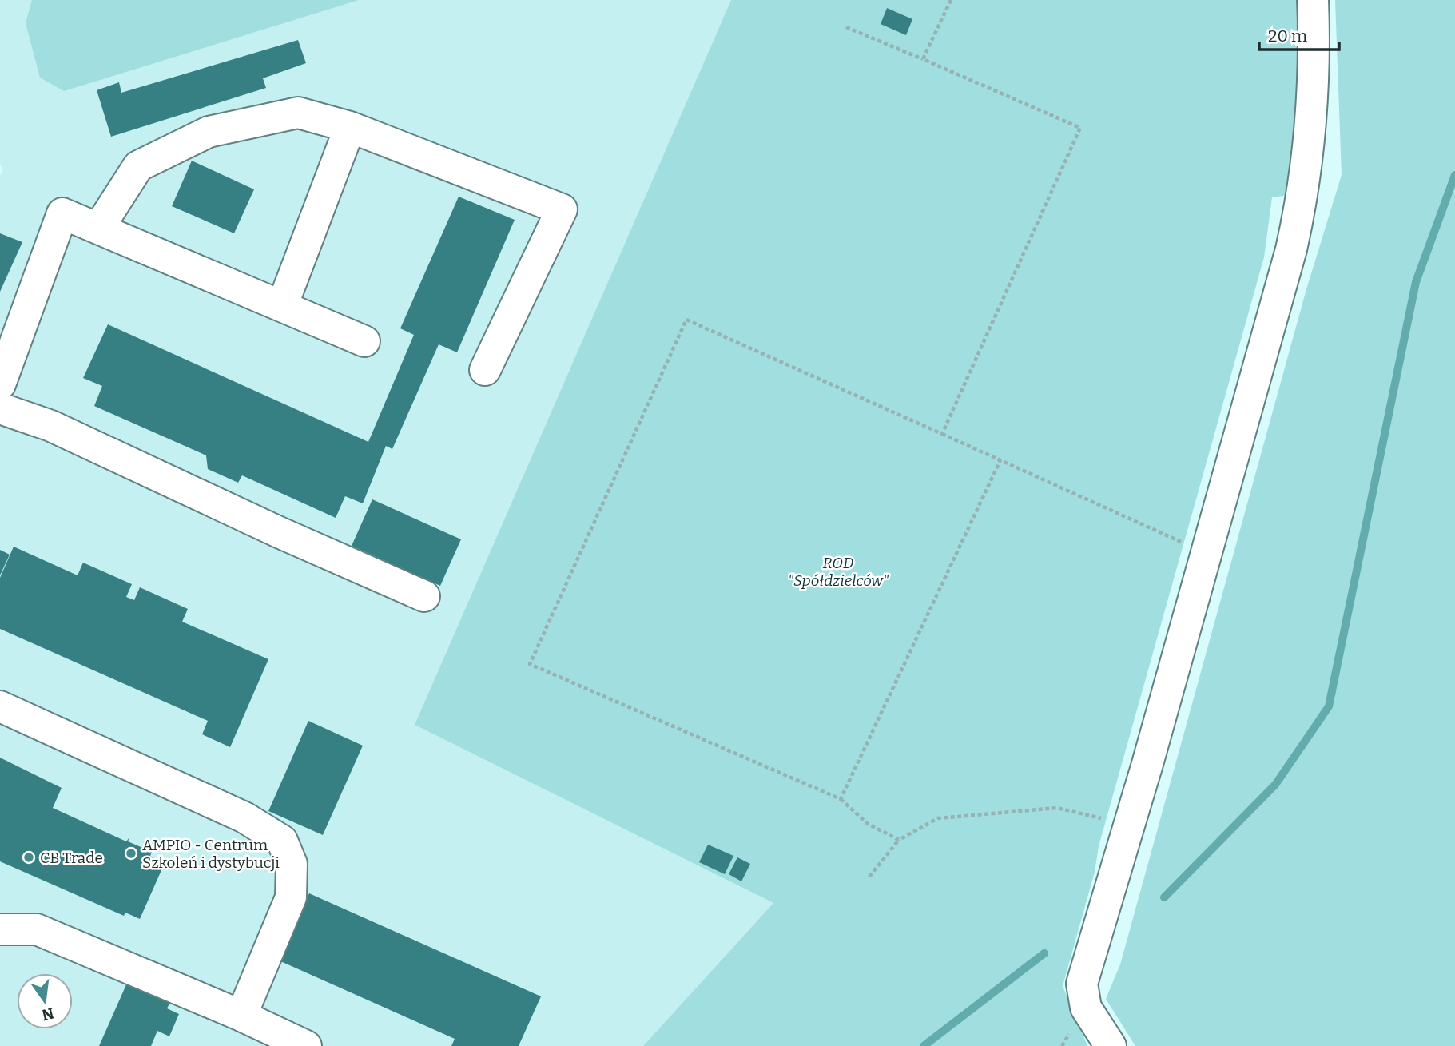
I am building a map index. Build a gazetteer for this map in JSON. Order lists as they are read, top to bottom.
{
  "parks": ["ROD \"Spółdzielców\""],
  "places": ["AMPIO - Centrum Szkoleń i dystybucji", "CB Trade"],
  "scale_bar": "20 m",
  "north": "bottom"
}
